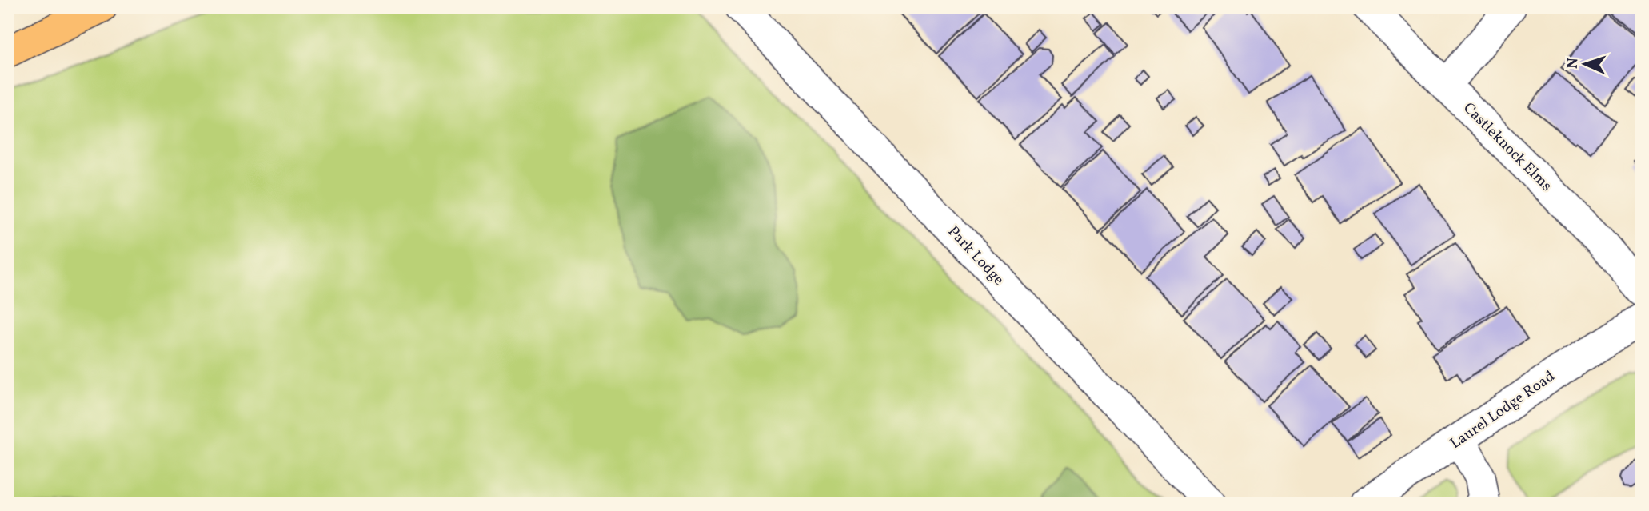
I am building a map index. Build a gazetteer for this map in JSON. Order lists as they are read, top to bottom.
{
  "streets": {
    "street": ["Castleknock Elms", "Park Lodge", "Laurel Lodge Road"]
  },
  "north": "left"
}
